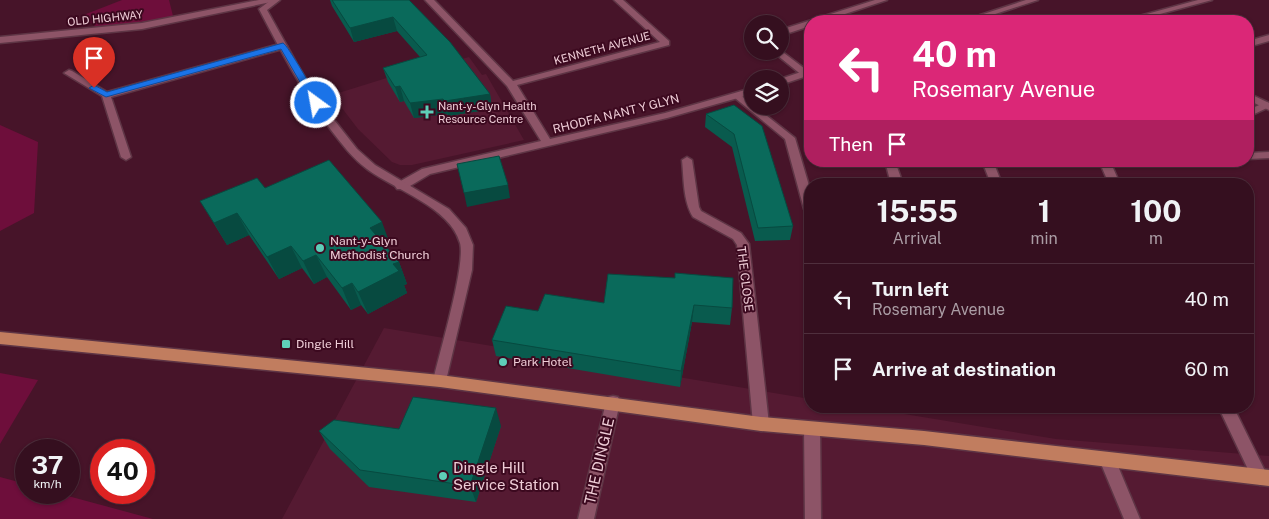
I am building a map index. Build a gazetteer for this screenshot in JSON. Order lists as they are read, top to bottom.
{
  "streets": {
    "street": [
      "OLD HIGHWAY",
      "KENNETH AVENUE",
      "RHODFA NANT Y GLYN",
      "THE CLOSE",
      "THE DINGLE"
    ]
  },
  "places": {
    "health": ["Nant-y-Glyn Health Resource Centre"],
    "other": ["Nant-y-Glyn Methodist Church", "Park Hotel", "Dingle Hill Service Station"],
    "transit": ["Dingle Hill"]
  },
  "page": {
    "turn": ["40 m", "Rosemary Avenue"],
    "then": "Then",
    "eta": [
      "15:55",
      "Arrival",
      "1",
      "min",
      "100",
      "m"
    ],
    "list": [
      {
        "name": "Turn left",
        "note": "Rosemary Avenue",
        "value": "40 m"
      },
      {
        "name": "Arrive at destination",
        "value": "60 m"
      }
    ],
    "speed": "37 km/h",
    "limit": "40"
  }
}
